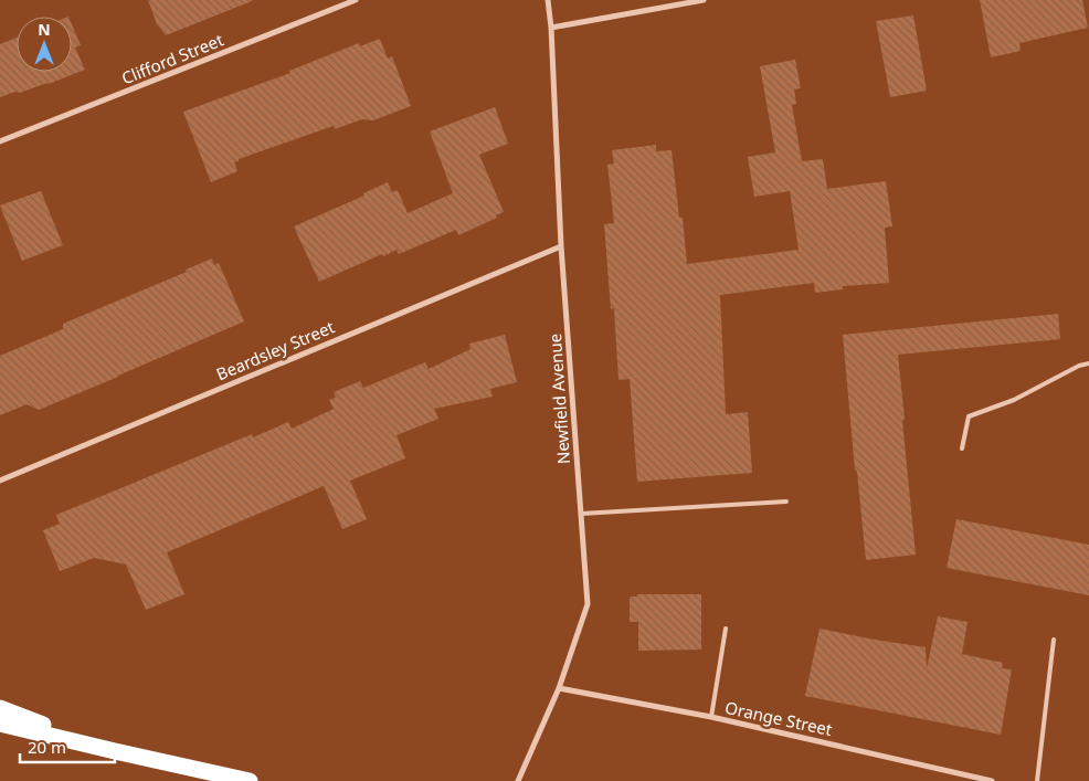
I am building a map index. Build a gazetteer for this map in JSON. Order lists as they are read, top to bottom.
{
  "streets": {
    "street": [
      "Clifford Street",
      "Beardsley Street",
      "Newfield Avenue",
      "Orange Street"
    ]
  },
  "crossings": [
    ["Beardsley Street", "Newfield Avenue"],
    ["Newfield Avenue", "Orange Street"]
  ],
  "scale_bar": "20 m",
  "north": "top"
}
